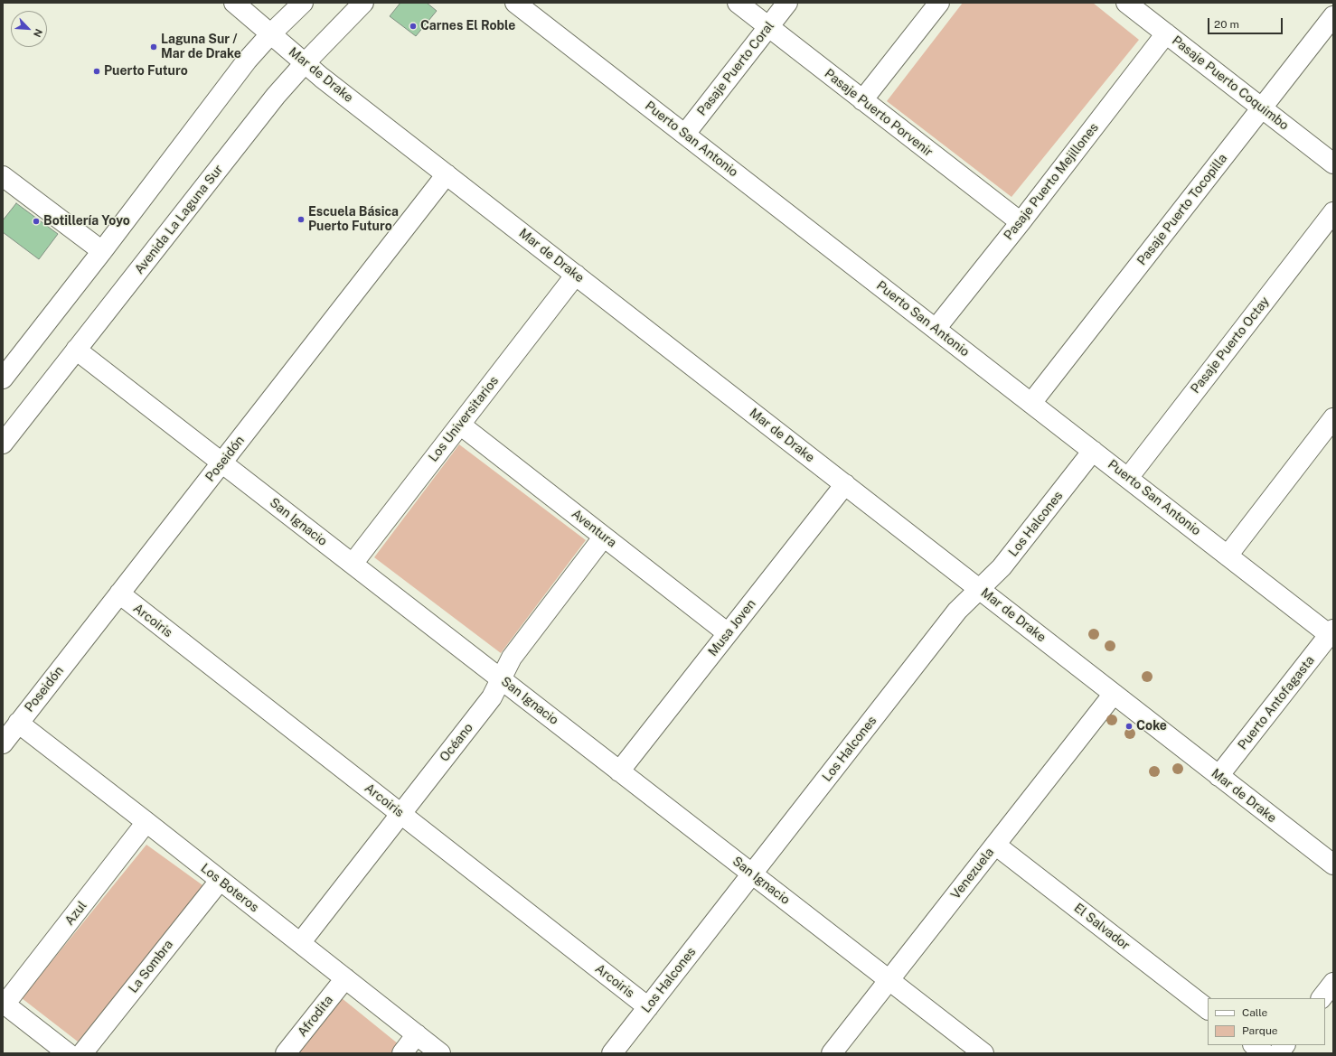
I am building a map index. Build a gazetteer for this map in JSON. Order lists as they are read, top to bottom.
{
  "streets": {
    "street": [
      "Pasaje Puerto Coral",
      "Mar de Drake",
      "Pasaje Puerto Coquimbo",
      "Pasaje Puerto Porvenir",
      "Puerto San Antonio",
      "Pasaje Puerto Mejillones",
      "Pasaje Puerto Tocopilla",
      "Avenida La Laguna Sur",
      "Pasaje Puerto Octay",
      "Los Universitarios",
      "Poseidón",
      "San Ignacio",
      "Los Halcones",
      "Aventura",
      "Arcoiris",
      "Musa Joven",
      "Puerto Antofagasta",
      "Océano",
      "Venezuela",
      "Los Boteros",
      "Azul",
      "El Salvador",
      "La Sombra",
      "Afrodita"
    ]
  },
  "crossings": [
    ["Pasaje Puerto Coral", "Pasaje Puerto Porvenir"],
    ["Pasaje Puerto Coral", "Puerto San Antonio"],
    ["Mar de Drake", "Avenida La Laguna Sur"],
    ["Mar de Drake", "Los Universitarios"],
    ["Mar de Drake", "Poseidón"],
    ["Mar de Drake", "Los Halcones"],
    ["Mar de Drake", "Musa Joven"],
    ["Mar de Drake", "Puerto Antofagasta"],
    ["Mar de Drake", "Venezuela"],
    ["Pasaje Puerto Coquimbo", "Pasaje Puerto Mejillones"],
    ["Pasaje Puerto Coquimbo", "Pasaje Puerto Tocopilla"],
    ["Pasaje Puerto Porvenir", "Pasaje Puerto Mejillones"],
    ["Puerto San Antonio", "Pasaje Puerto Mejillones"],
    ["Puerto San Antonio", "Pasaje Puerto Tocopilla"],
    ["Puerto San Antonio", "Pasaje Puerto Octay"],
    ["Puerto San Antonio", "Los Halcones"],
    ["Puerto San Antonio", "Puerto Antofagasta"],
    ["Avenida La Laguna Sur", "San Ignacio"],
    ["Los Universitarios", "San Ignacio"],
    ["Los Universitarios", "Aventura"],
    ["Poseidón", "San Ignacio"],
    ["Poseidón", "Arcoiris"],
    ["Poseidón", "Los Boteros"],
    ["San Ignacio", "Los Halcones"],
    ["San Ignacio", "Musa Joven"],
    ["San Ignacio", "Océano"],
    ["San Ignacio", "Venezuela"],
    ["Los Halcones", "Arcoiris"],
    ["Aventura", "Musa Joven"],
    ["Aventura", "Océano"],
    ["Arcoiris", "Océano"],
    ["Océano", "Los Boteros"],
    ["Venezuela", "El Salvador"],
    ["Los Boteros", "Azul"],
    ["Los Boteros", "La Sombra"],
    ["Los Boteros", "Afrodita"]
  ],
  "places": [
    "Carnes El Roble",
    "Laguna Sur / Mar de Drake",
    "Puerto Futuro",
    "Escuela Básica Puerto Futuro",
    "Botillería Yoyo",
    "Coke"
  ],
  "legend": ["Calle", "Parque"],
  "scale_bar": "20 m",
  "north": "bottom right"
}
